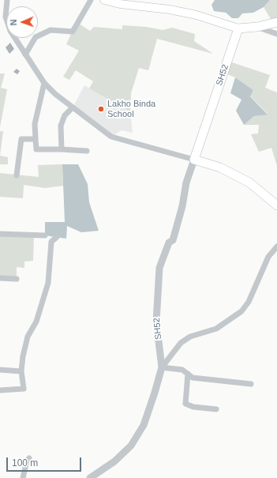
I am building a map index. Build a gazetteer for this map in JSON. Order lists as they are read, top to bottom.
{
  "streets": {
    "main road": ["SH52"]
  },
  "places": ["Lakho Binda School"],
  "scale_bar": "100 m",
  "north": "left"
}
